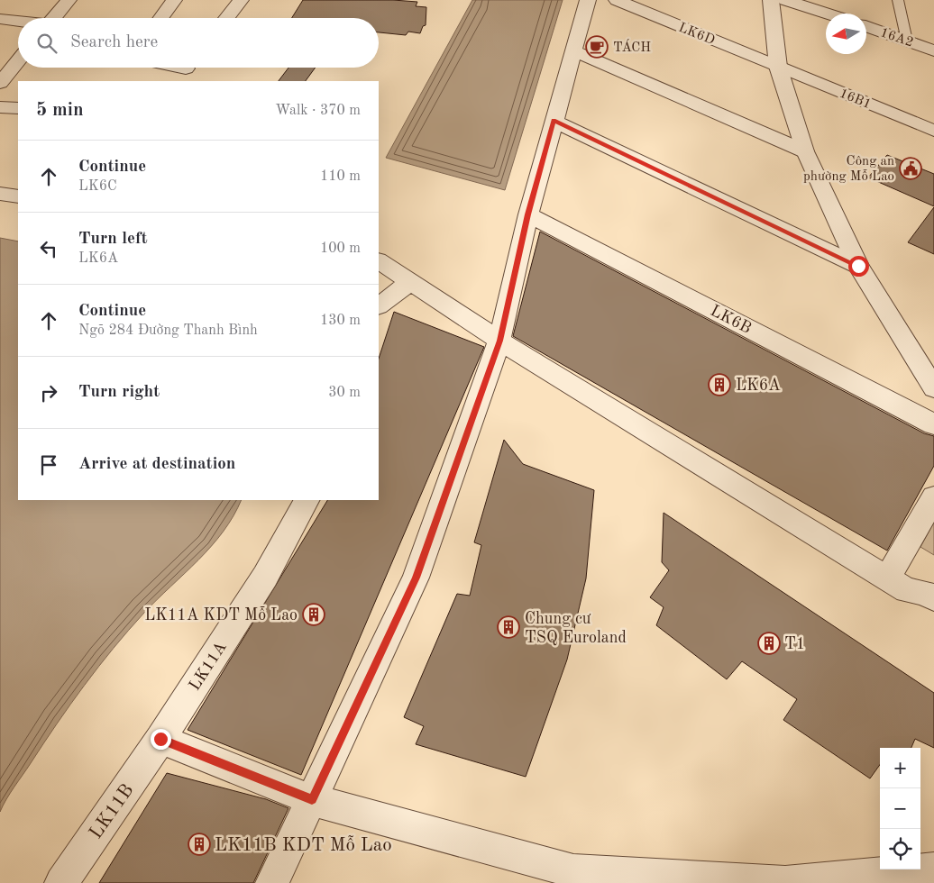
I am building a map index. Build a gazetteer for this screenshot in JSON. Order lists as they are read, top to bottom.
{
  "streets": {
    "street": [
      "LK6D",
      "16A2",
      "16B1",
      "LK6B",
      "LK11A",
      "LK11B"
    ]
  },
  "crossings": [
    ["LK6D", "16B1"],
    ["LK11A", "LK11B"]
  ],
  "places": {
    "cafe": ["TÁCH"],
    "public building": ["Công an phường Mỗ Lao"],
    "building": [
      "LK6A",
      "LK11A KDT Mỗ Lao",
      "Chung cư TSQ Euroland",
      "T1",
      "LK11B KDT Mỗ Lao"
    ]
  },
  "north": "left",
  "page": {
    "search": "Search here",
    "heading": ["5 min", "Walk · 370 m"],
    "list": [
      ["Continue", "LK6C", "110 m"],
      ["Turn left", "LK6A", "100 m"],
      ["Continue", "Ngõ 284 Đường Thanh Bình", "130 m"],
      ["Turn right", "30 m"],
      "Arrive at destination"
    ],
    "map_buttons": ["+", "−"]
  }
}
